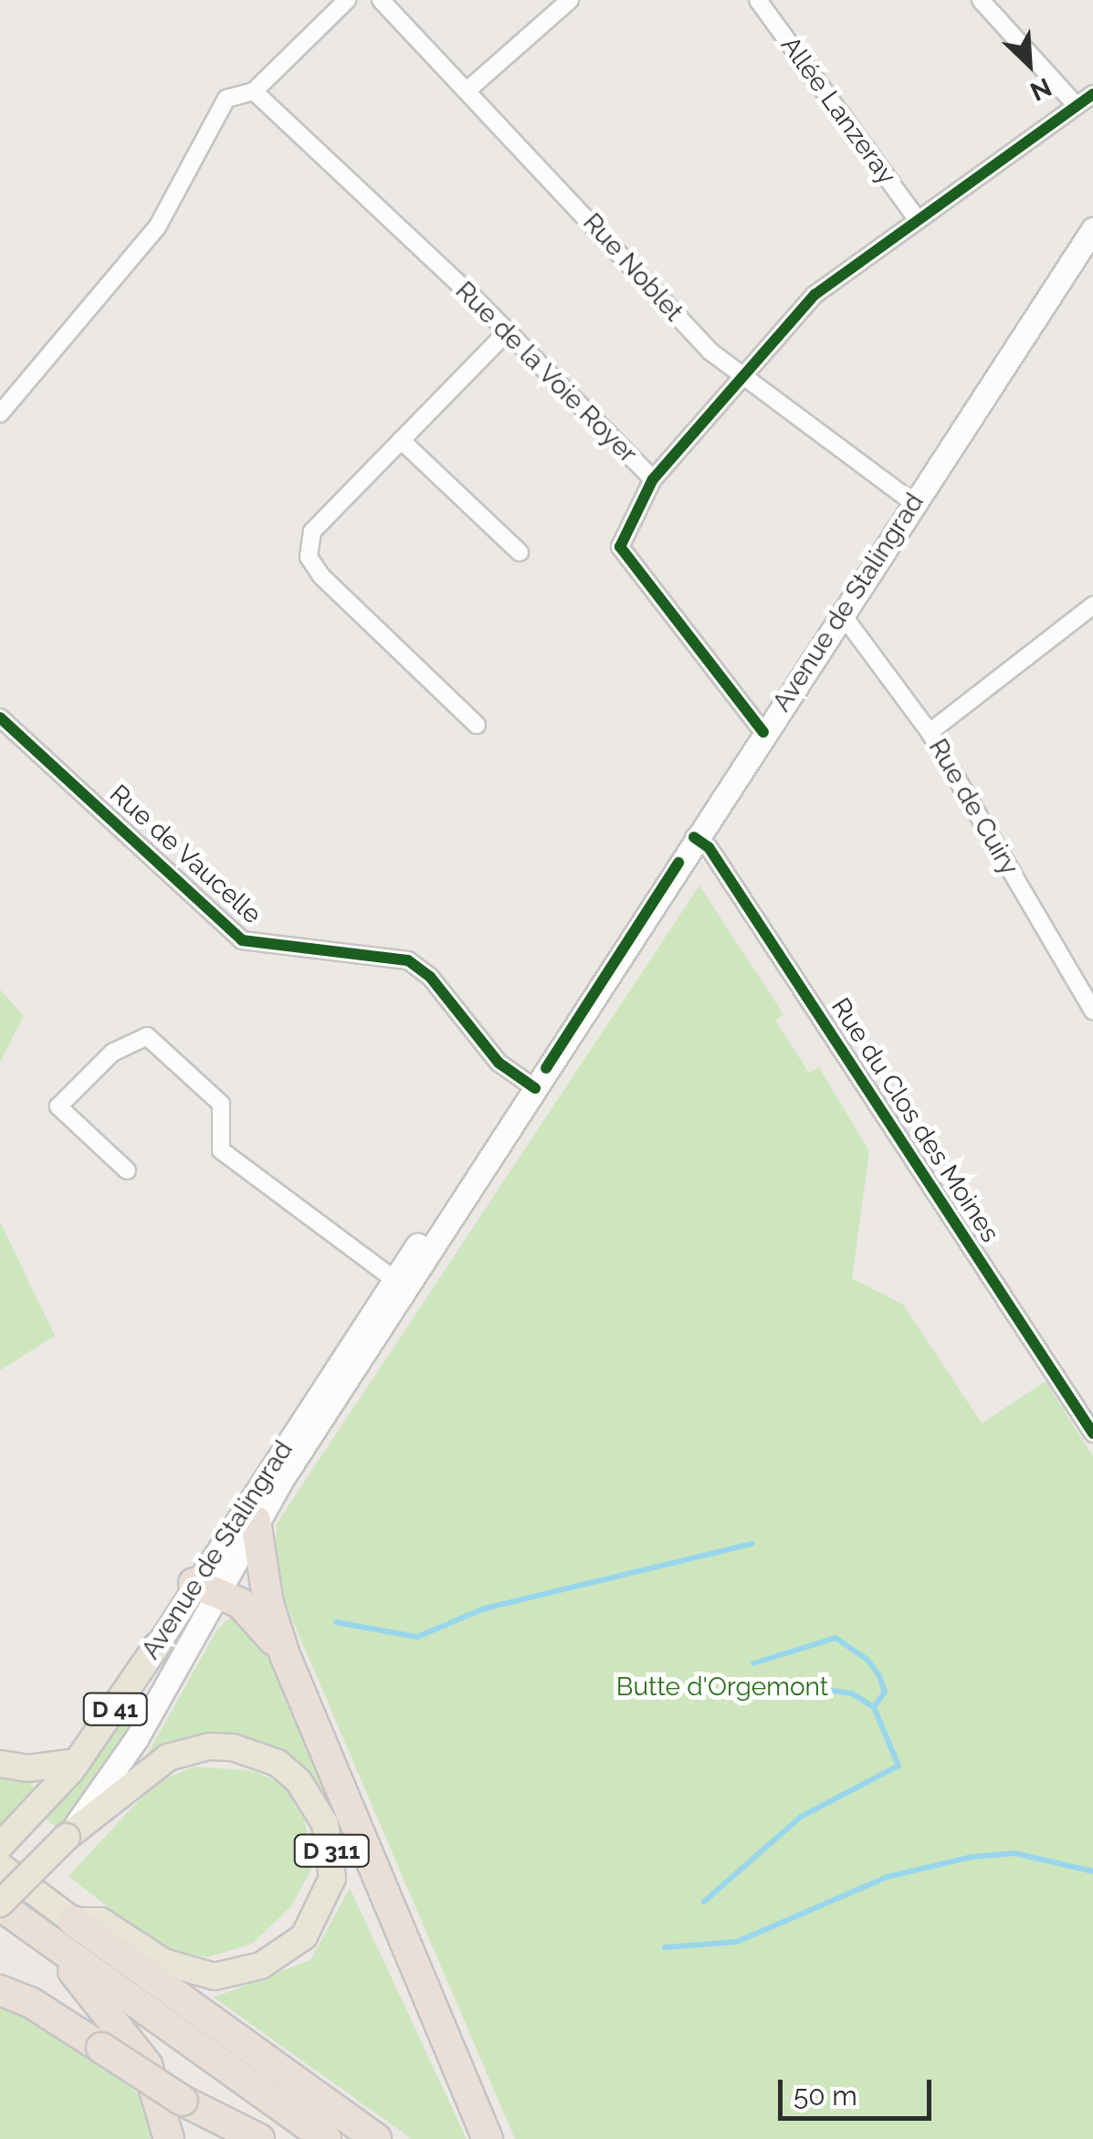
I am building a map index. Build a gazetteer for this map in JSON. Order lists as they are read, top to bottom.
{
  "streets": {
    "main road": ["Avenue de Stalingrad", "D 41", "D 311"],
    "street": [
      "Allée Lanzeray",
      "Rue Noblet",
      "Rue de la Voie Royer",
      "Rue de Cuiry",
      "Rue de Vaucelle",
      "Rue du Clos des Moines"
    ]
  },
  "crossings": [
    ["Rue Noblet", "Avenue de Stalingrad"],
    ["Rue de la Voie Royer", "Avenue de Stalingrad"],
    ["Avenue de Stalingrad", "Rue de Cuiry"],
    ["Avenue de Stalingrad", "Rue de Vaucelle"],
    ["Avenue de Stalingrad", "Rue du Clos des Moines"],
    ["Avenue de Stalingrad", "D 311"]
  ],
  "parks": ["Butte d'Orgemont"],
  "scale_bar": "50 m",
  "north": "bottom right"
}
